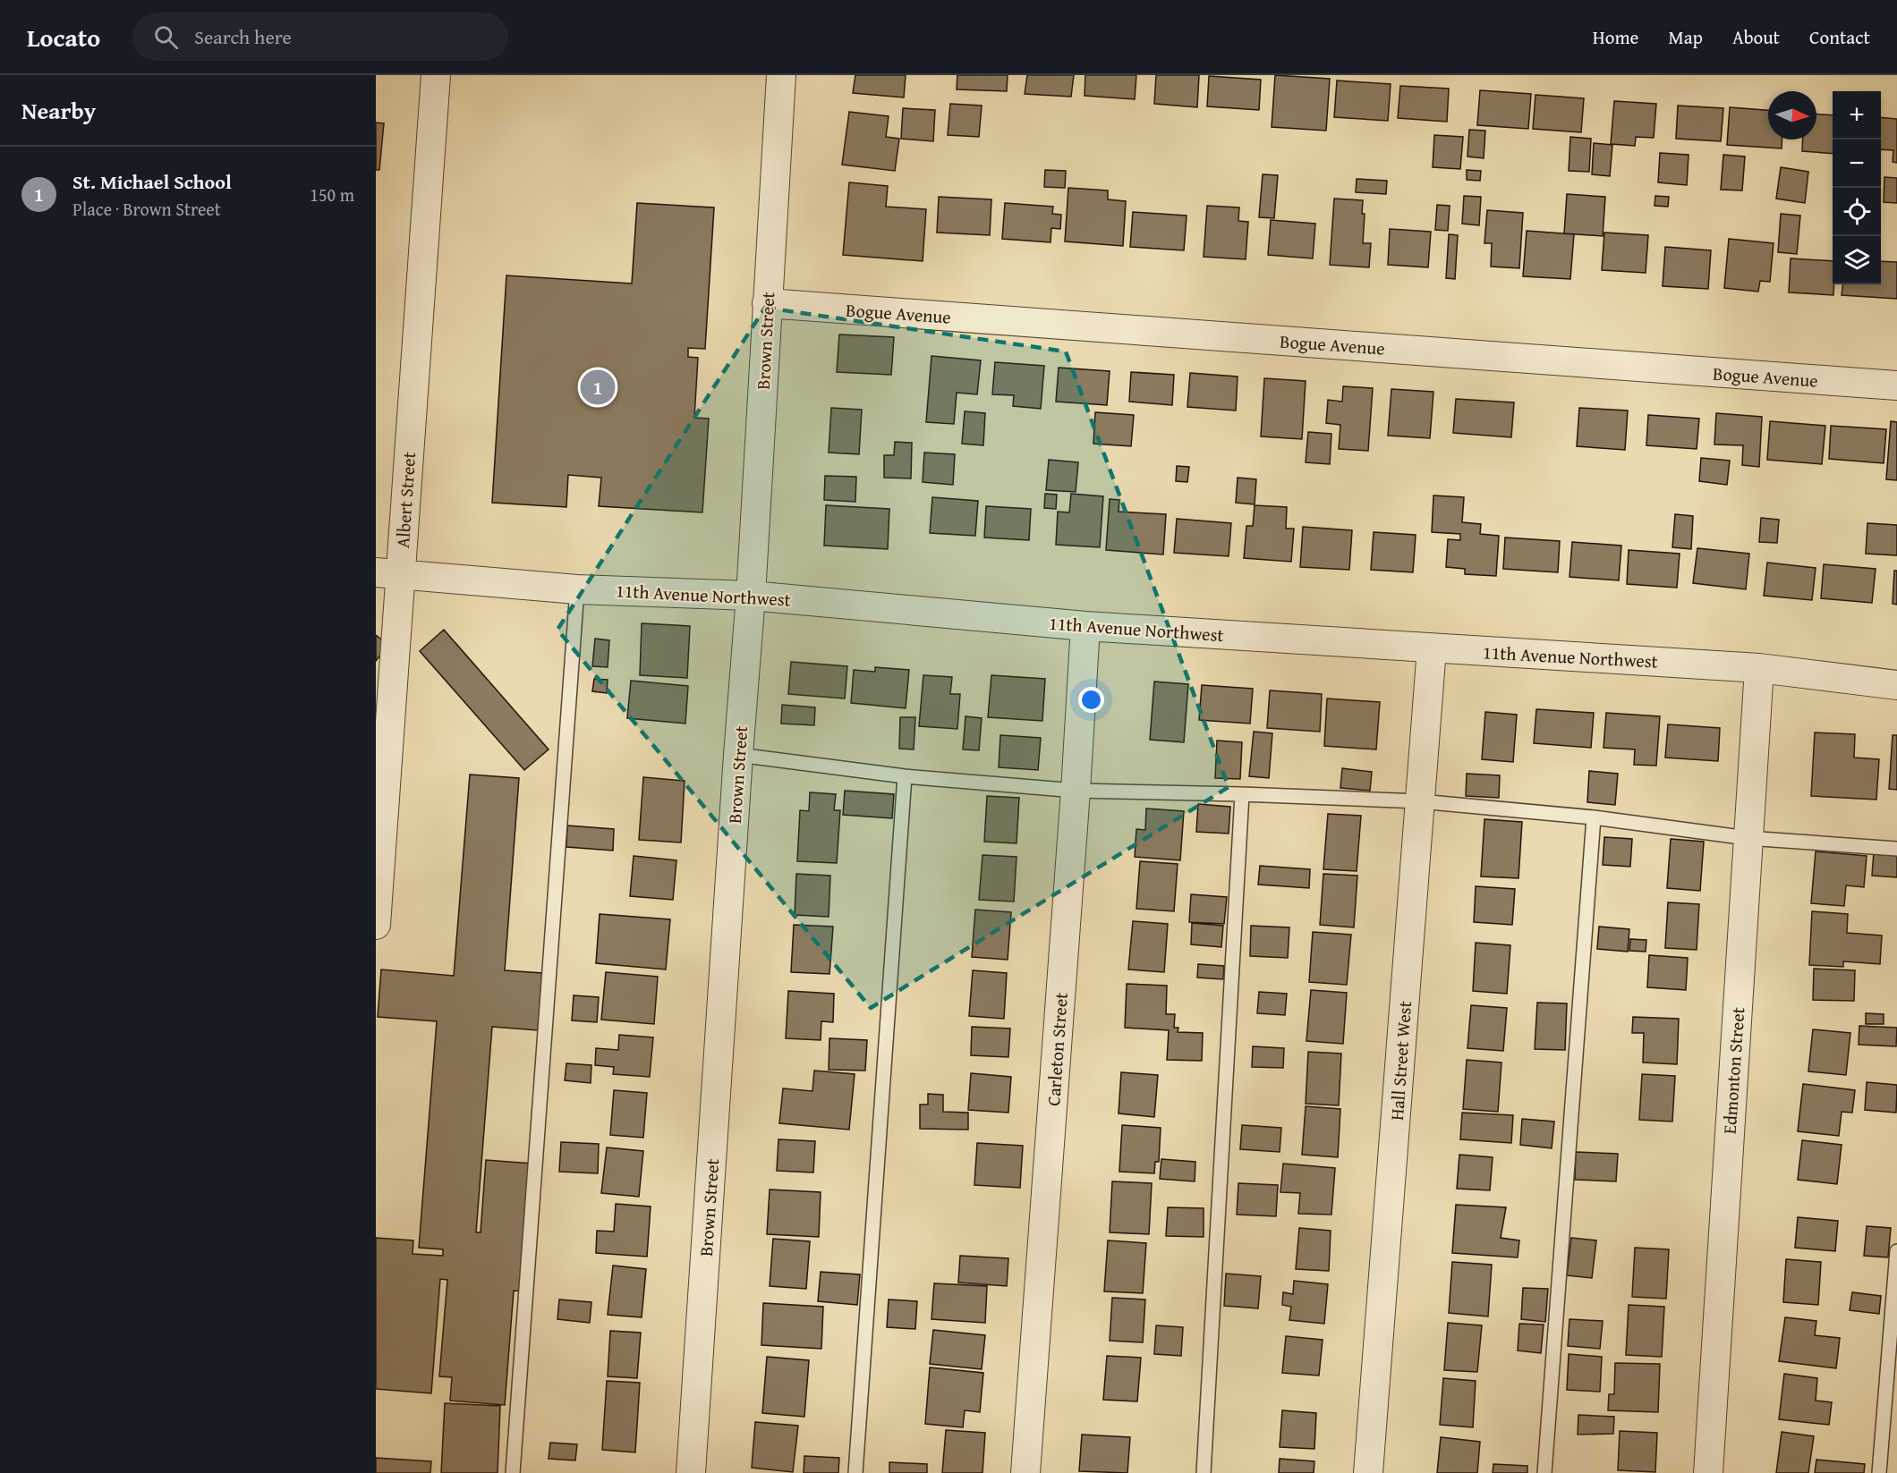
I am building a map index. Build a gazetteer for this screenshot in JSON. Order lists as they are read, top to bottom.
{
  "streets": {
    "street": [
      "Bogue Avenue",
      "Brown Street",
      "Albert Street",
      "11th Avenue Northwest",
      "Carleton Street",
      "Hall Street West",
      "Edmonton Street"
    ]
  },
  "crossings": [
    ["Bogue Avenue", "Brown Street"],
    ["Brown Street", "11th Avenue Northwest"],
    ["Albert Street", "11th Avenue Northwest"],
    ["11th Avenue Northwest", "Carleton Street"],
    ["11th Avenue Northwest", "Hall Street West"],
    ["11th Avenue Northwest", "Edmonton Street"]
  ],
  "north": "right",
  "page": {
    "header": "Locato",
    "search": "Search here",
    "nav": [
      "Home",
      "Map",
      "About",
      "Contact"
    ],
    "heading": "Nearby",
    "map_buttons": ["+", "−"],
    "list": [
      {
        "mark": "1",
        "name": "St. Michael School",
        "note": "Place · Brown Street",
        "value": "150 m"
      }
    ],
    "pins": "1"
  }
}
